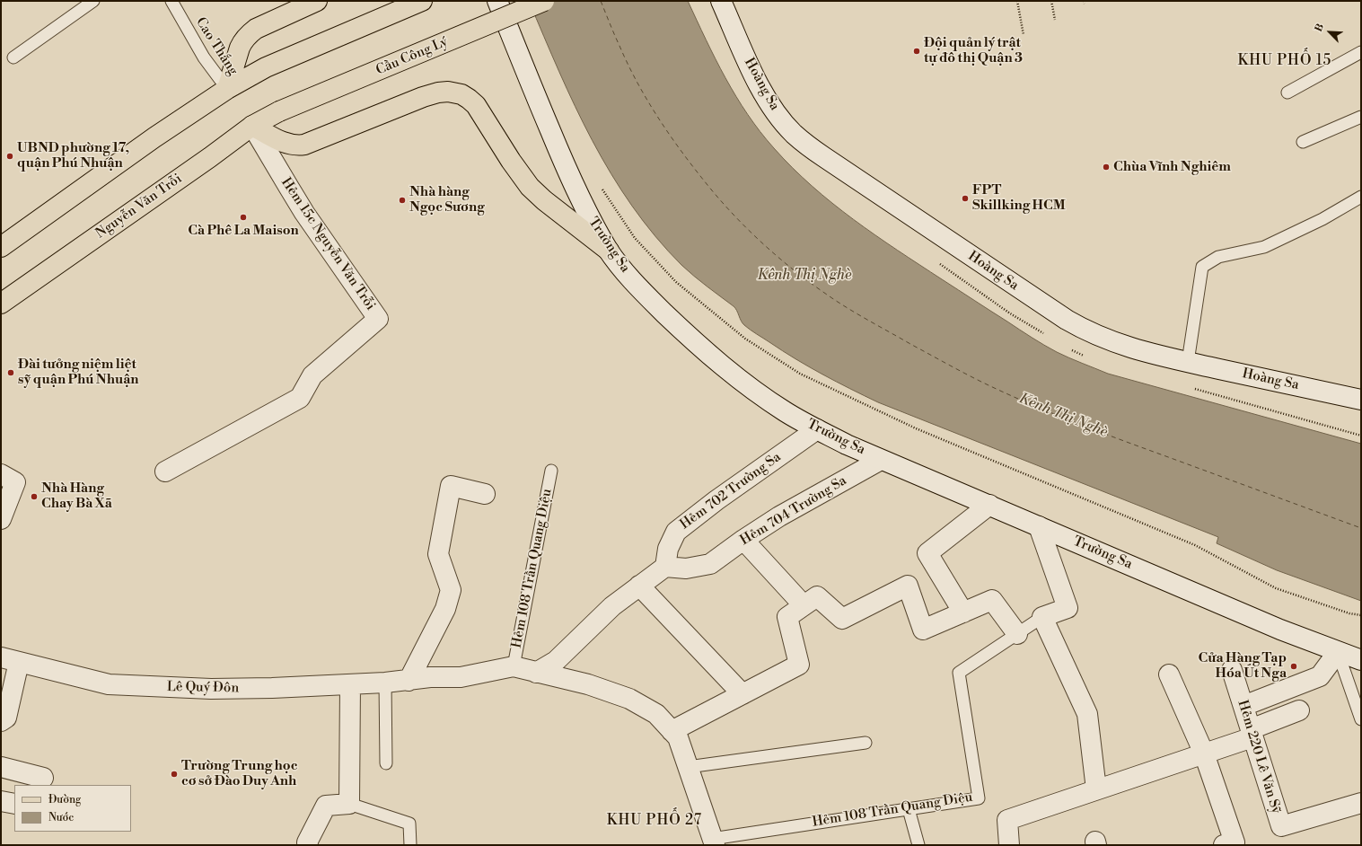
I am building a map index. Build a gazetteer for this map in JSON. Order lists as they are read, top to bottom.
{
  "streets": {
    "main road": ["Cầu Công Lý", "Nguyễn Văn Trỗi"],
    "street": [
      "Hoàng Sa",
      "Hẻm 15c Nguyễn Văn Trỗi",
      "Trường Sa",
      "Hẻm 702 Trường Sa",
      "Hẻm 704 Trường Sa",
      "Hẻm 108 Trần Quang Diệu",
      "Lê Quý Ðôn",
      "Hẻm 220 Lê Văn Sỹ"
    ],
    "lane": ["Cao Thắng"]
  },
  "crossings": [
    ["Cầu Công Lý", "Nguyễn Văn Trỗi"],
    ["Nguyễn Văn Trỗi", "Hẻm 15c Nguyễn Văn Trỗi"],
    ["Trường Sa", "Hẻm 702 Trường Sa"],
    ["Trường Sa", "Hẻm 704 Trường Sa"],
    ["Hẻm 702 Trường Sa", "Hẻm 704 Trường Sa"],
    ["Hẻm 108 Trần Quang Diệu", "Lê Quý Ðôn"]
  ],
  "districts": ["KHU PHỐ 15", "KHU PHỐ 27"],
  "water": ["Kênh Thị Nghè"],
  "places": [
    "Đội quản lý trật tự đô thị Quận 3",
    "UBND phường 17, quận Phú Nhuận",
    "Chùa Vĩnh Nghiêm",
    "FPT Skillking HCM",
    "Nhà hàng Ngọc Sương",
    "Cà Phê La Maison",
    "Đài tưởng niệm liệt sỹ quận Phú Nhuận",
    "Nhà Hàng Chay Bà Xã",
    "Cửa Hàng Tạp Hóa Út Nga",
    "Trường Trung học cơ sở Đào Duy Anh"
  ],
  "legend": ["Đường", "Nước"],
  "north": "top left"
}
